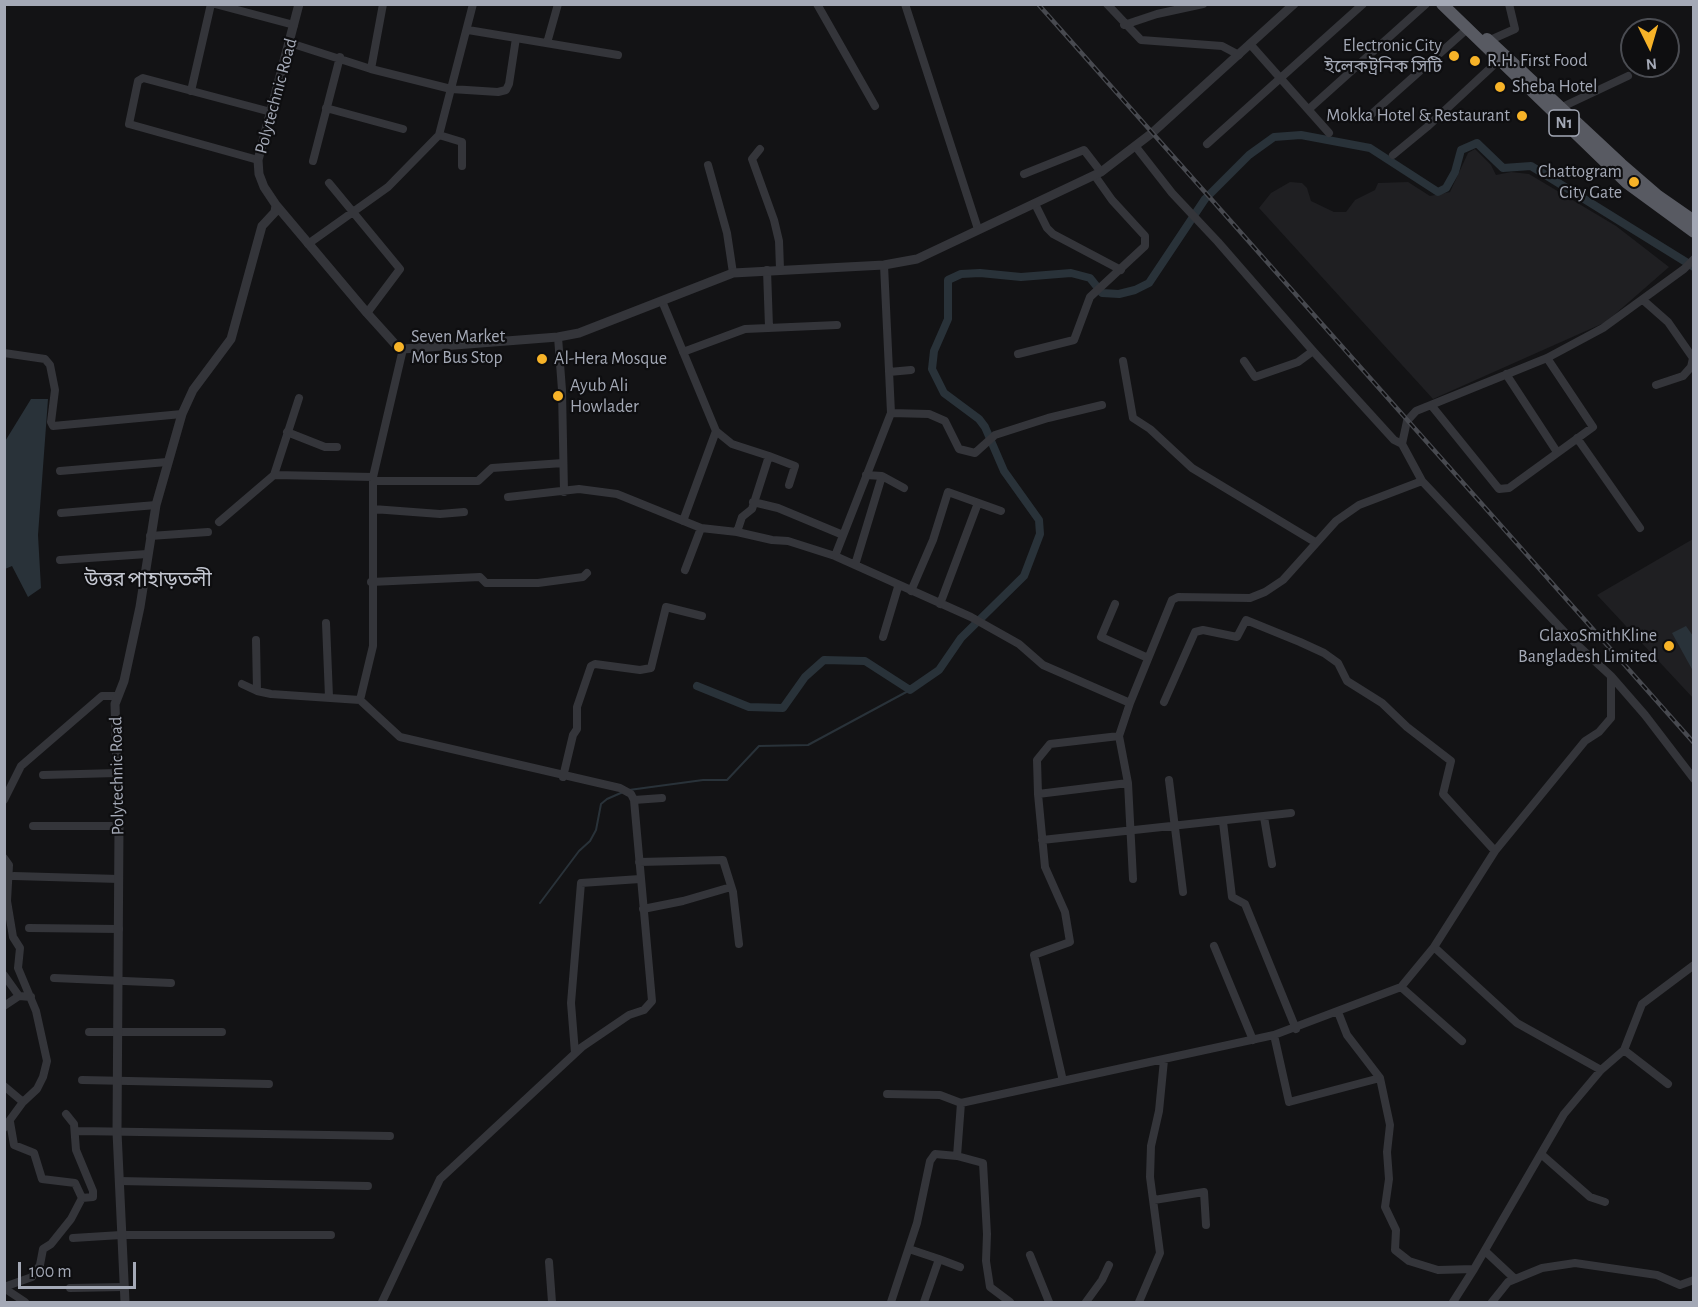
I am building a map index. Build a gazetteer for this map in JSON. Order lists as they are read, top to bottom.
{
  "streets": {
    "highway": ["N1"],
    "street": ["Polytechnic Road"]
  },
  "districts": ["উত্তর পাহাড়তলী"],
  "places": [
    "Electronic City ইলেকট্রনিক সিটি",
    "R.H. First Food",
    "Sheba Hotel",
    "Mokka Hotel & Restaurant",
    "Chattogram City Gate",
    "Seven Market Mor Bus Stop",
    "Al-Hera Mosque",
    "Ayub Ali Howlader",
    "GlaxoSmithKline Bangladesh Limited"
  ],
  "scale_bar": "100 m",
  "north": "bottom"
}
